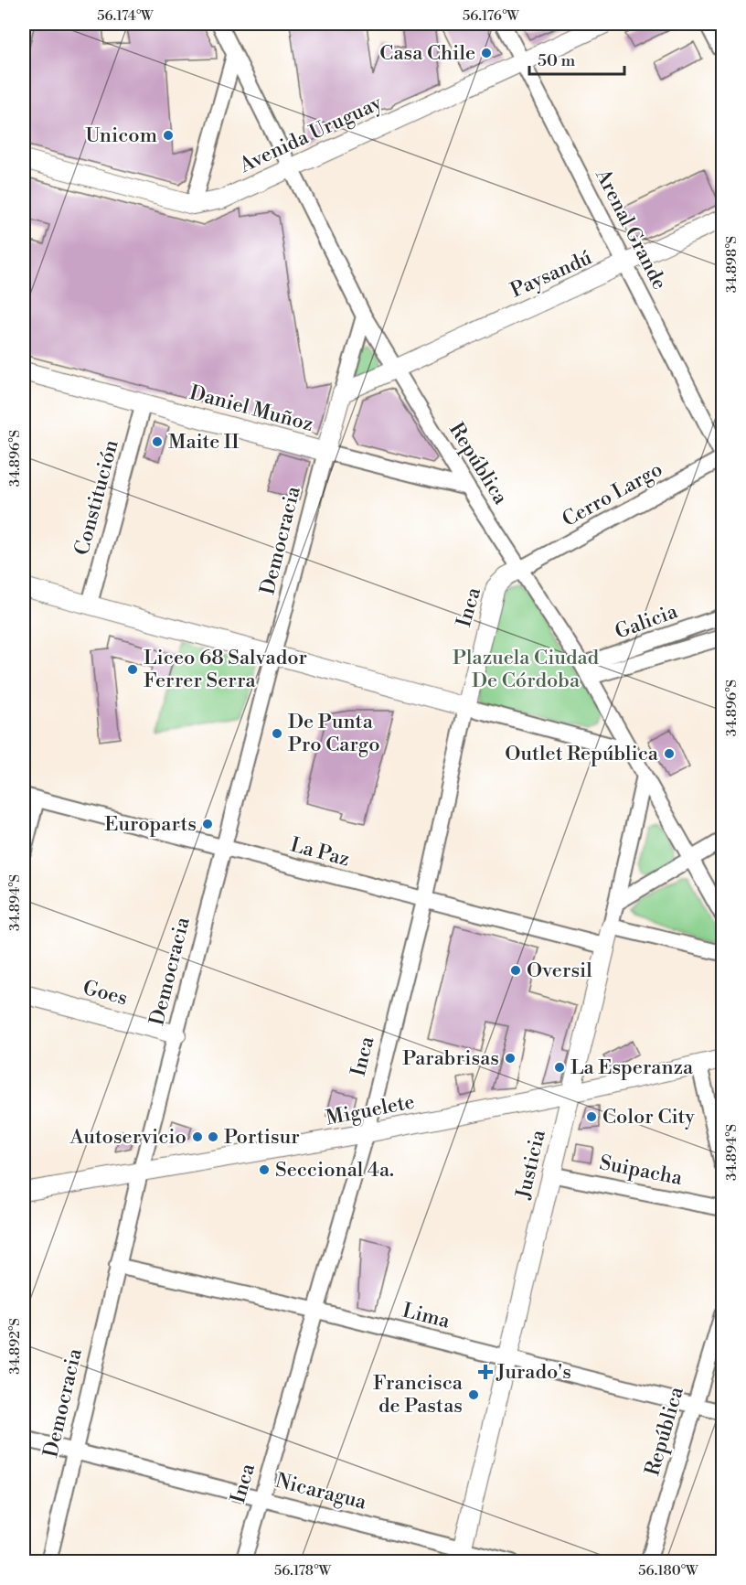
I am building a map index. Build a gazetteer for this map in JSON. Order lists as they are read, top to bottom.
{
  "streets": {
    "street": [
      "Avenida Uruguay",
      "Arenal Grande",
      "Paysandú",
      "Daniel Muñoz",
      "República",
      "Cerro Largo",
      "Constitución",
      "Democracia",
      "Inca",
      "Galicia",
      "La Paz",
      "Goes",
      "Miguelete",
      "Justicia",
      "Suipacha",
      "Lima",
      "Nicaragua"
    ]
  },
  "crossings": [
    ["Avenida Uruguay", "Arenal Grande"],
    ["Avenida Uruguay", "República"],
    ["Arenal Grande", "Paysandú"],
    ["Arenal Grande", "Cerro Largo"],
    ["Paysandú", "República"],
    ["Daniel Muñoz", "República"],
    ["Daniel Muñoz", "Constitución"],
    ["Daniel Muñoz", "Democracia"],
    ["República", "Cerro Largo"],
    ["República", "Democracia"],
    ["República", "Inca"],
    ["República", "Galicia"],
    ["República", "Justicia"],
    ["República", "Lima"],
    ["Cerro Largo", "Inca"],
    ["Democracia", "La Paz"],
    ["Democracia", "Goes"],
    ["Democracia", "Miguelete"],
    ["Democracia", "Lima"],
    ["Democracia", "Nicaragua"],
    ["Inca", "La Paz"],
    ["Inca", "Miguelete"],
    ["Inca", "Lima"],
    ["Inca", "Nicaragua"],
    ["La Paz", "Justicia"],
    ["Miguelete", "Justicia"],
    ["Justicia", "Suipacha"],
    ["Justicia", "Lima"],
    ["Justicia", "Nicaragua"]
  ],
  "parks": ["Plazuela Ciudad De Córdoba"],
  "places": {
    "other": [
      "Casa Chile",
      "Unicom",
      "Maite II",
      "Liceo 68 Salvador Ferrer Serra",
      "De Punta Pro Cargo",
      "Outlet República",
      "Europarts",
      "Oversil",
      "Parabrisas",
      "La Esperanza",
      "Color City",
      "Autoservicio",
      "Portisur",
      "Seccional 4a.",
      "Francisca de Pastas"
    ],
    "health": ["Jurado's"]
  },
  "scale_bar": "50 m",
  "coordinates": [
    "56.174°W",
    "56.176°W",
    "34.898°S",
    "34.896°S",
    "34.894°S",
    "34.892°S",
    "56.178°W",
    "56.180°W"
  ]
}
